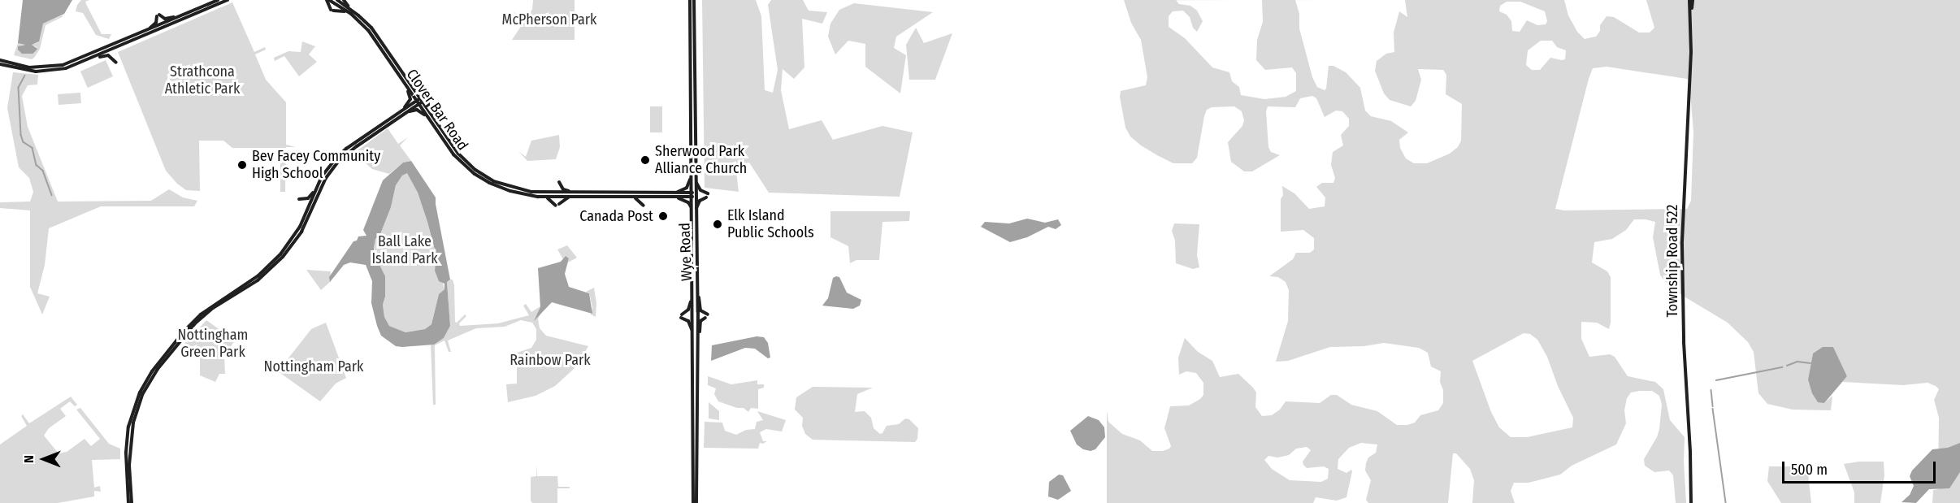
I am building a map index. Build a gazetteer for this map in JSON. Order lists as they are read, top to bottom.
{
  "streets": {
    "main road": ["Clover Bar Road", "Wye Road", "Township Road 522"]
  },
  "crossings": [
    ["Clover Bar Road", "Wye Road"]
  ],
  "parks": [
    "McPherson Park",
    "Strathcona Athletic Park",
    "Ball Lake Island Park",
    "Nottingham Green Park",
    "Rainbow Park",
    "Nottingham Park"
  ],
  "places": [
    "Sherwood Park Alliance Church",
    "Bev Facey Community High School",
    "Canada Post",
    "Elk Island Public Schools"
  ],
  "scale_bar": "500 m",
  "north": "left"
}
